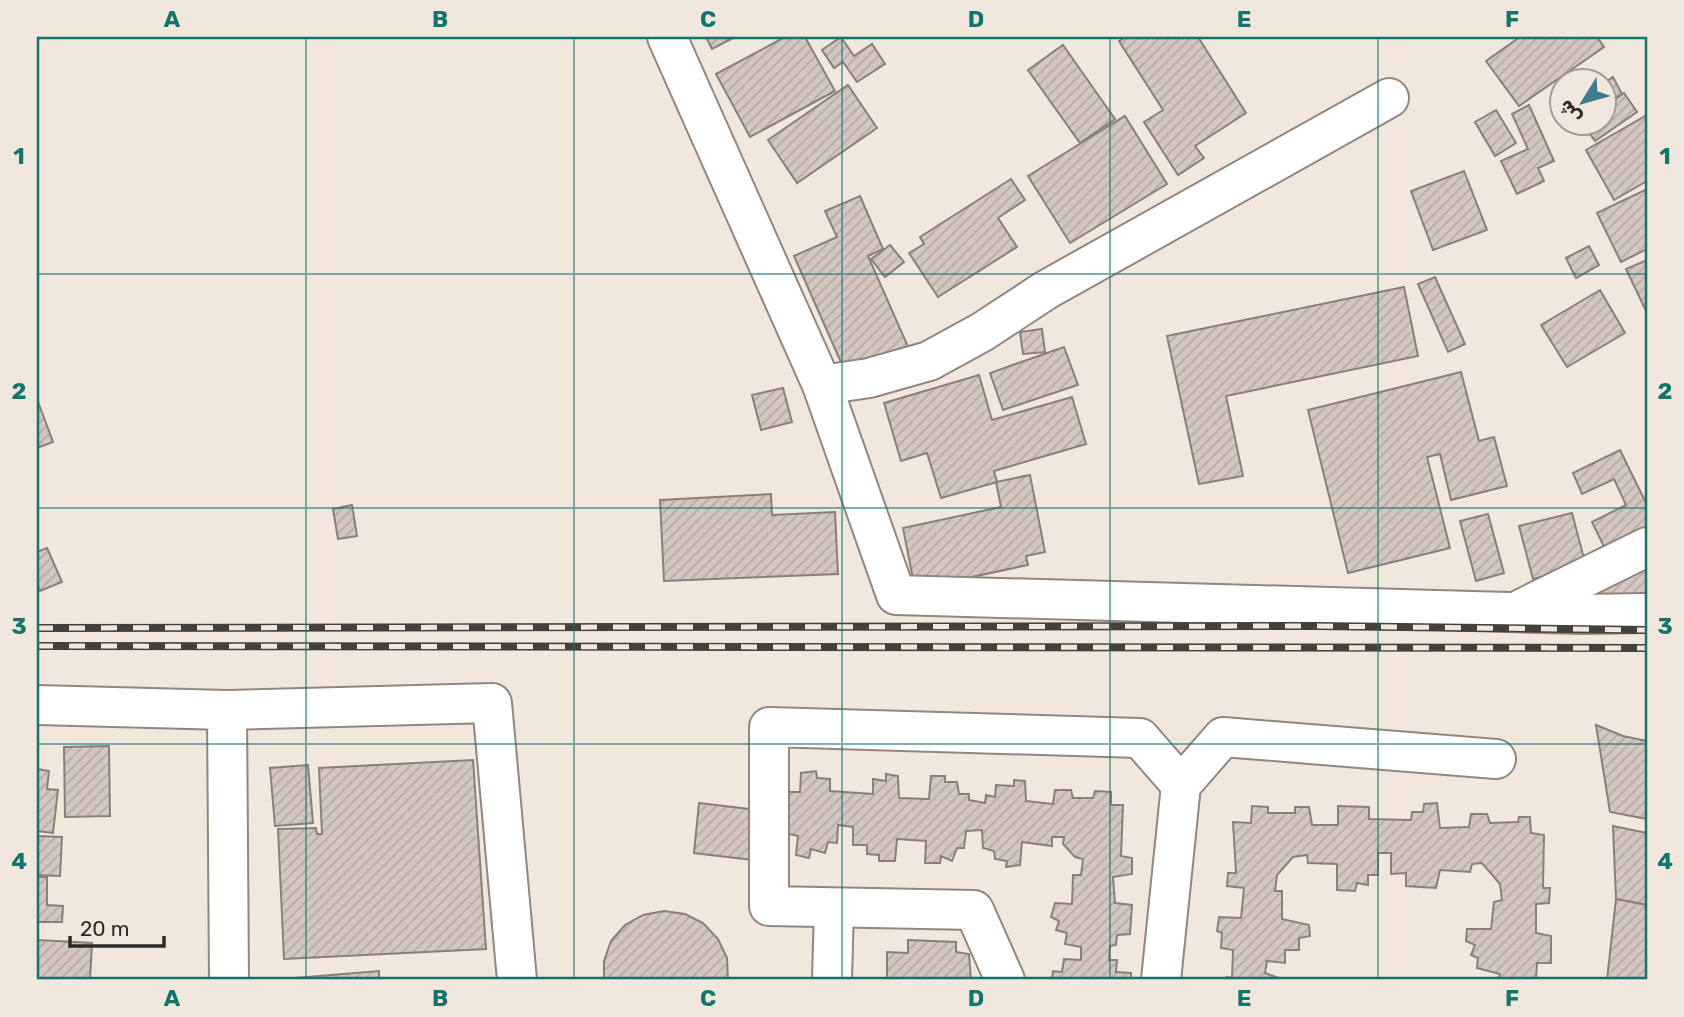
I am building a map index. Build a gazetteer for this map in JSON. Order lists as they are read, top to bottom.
{
  "scale_bar": "20 m",
  "north": "bottom left",
  "grid": {
    "columns": [
      "A",
      "B",
      "C",
      "D",
      "E",
      "F"
    ],
    "rows": [
      "1",
      "2",
      "3",
      "4"
    ]
  }
}
